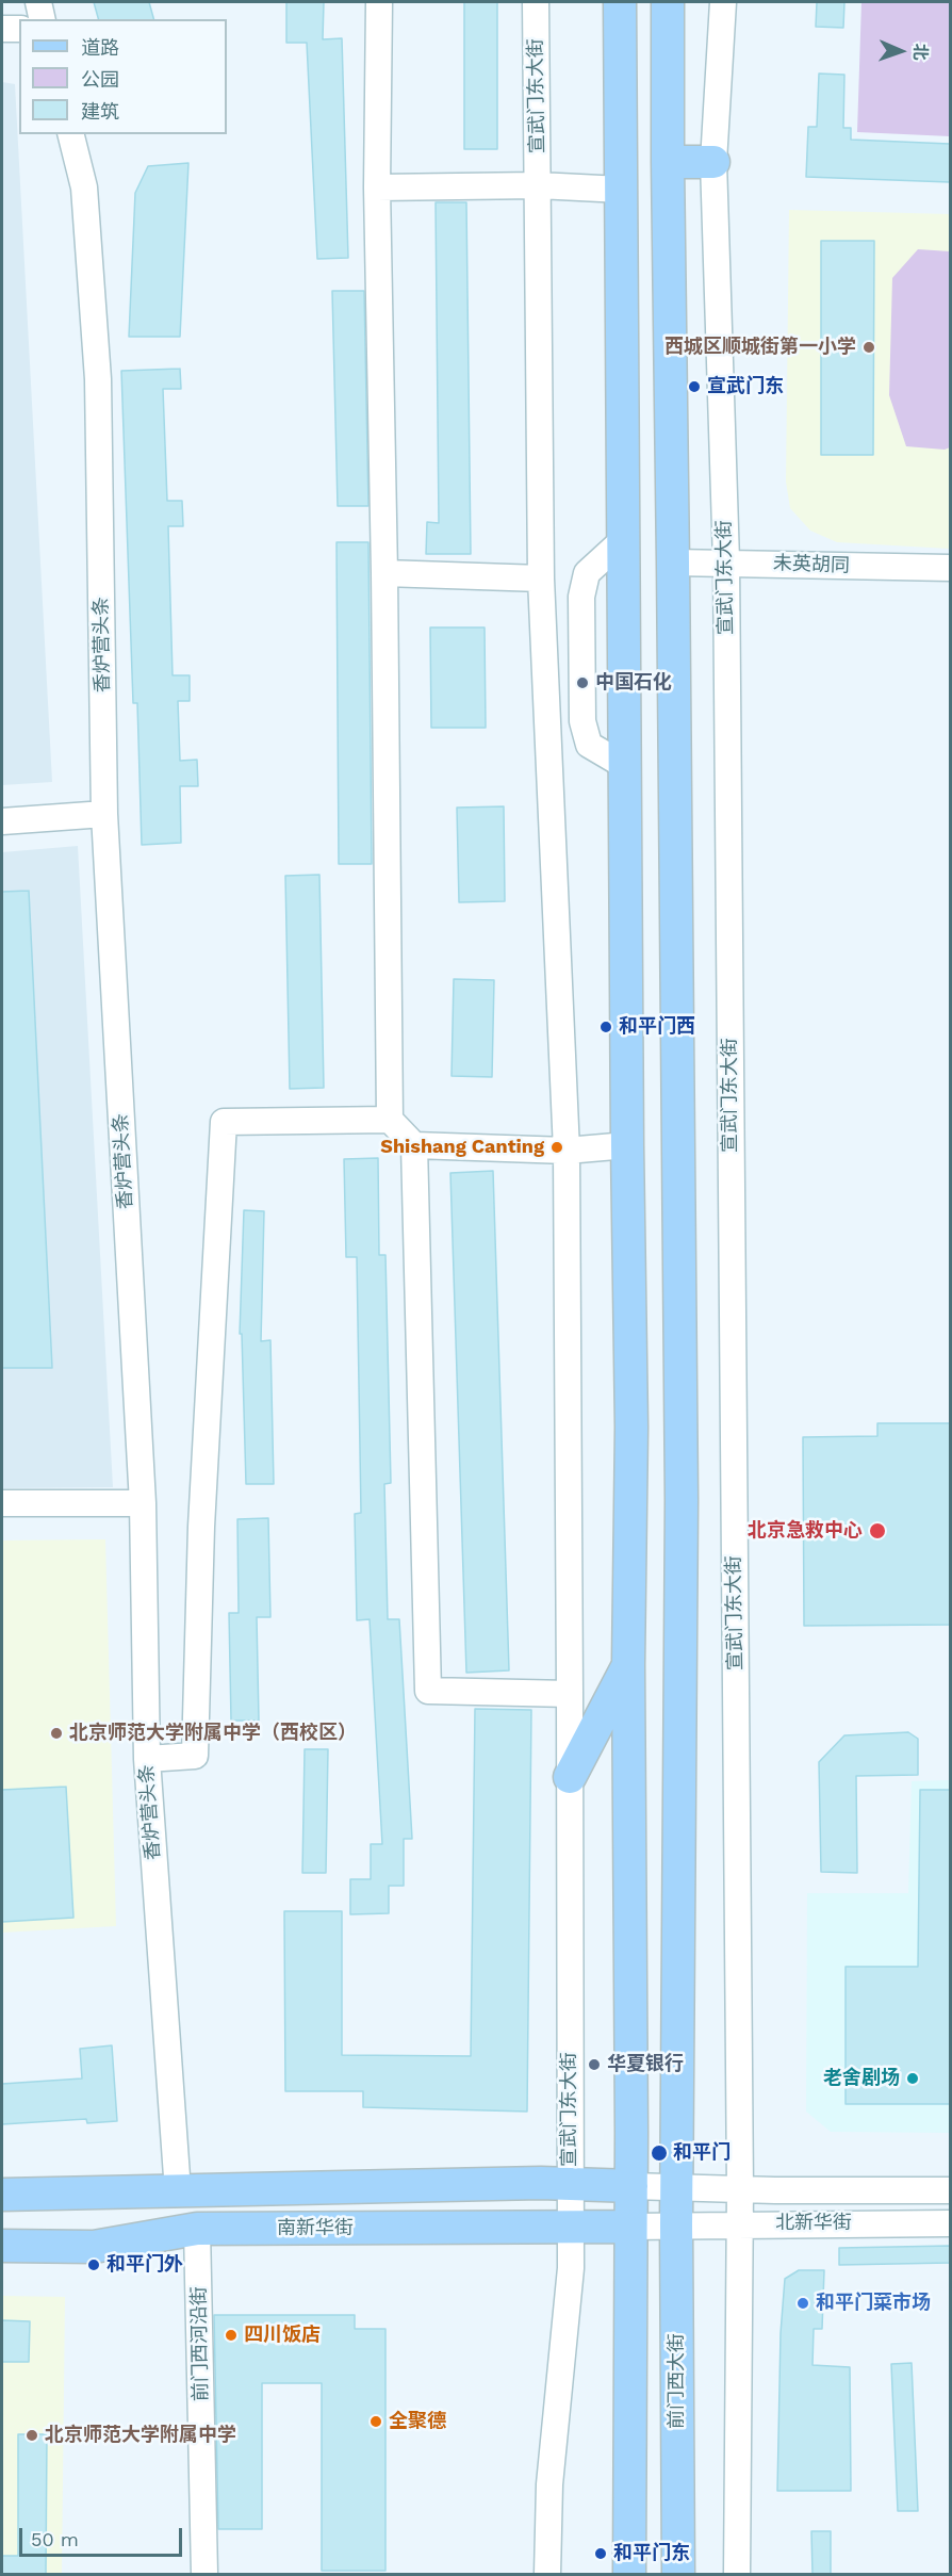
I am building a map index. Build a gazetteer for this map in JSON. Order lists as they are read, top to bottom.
{
  "streets": {
    "main road": ["南新华街", "前门西大街"],
    "street": [
      "宣武门东大街",
      "未英胡同",
      "香炉营头条",
      "北新华街",
      "前门西河沿街"
    ]
  },
  "crossings": [
    ["宣武门东大街", "未英胡同"],
    ["宣武门东大街", "北新华街"],
    ["宣武门东大街", "南新华街"],
    ["香炉营头条", "南新华街"],
    ["北新华街", "南新华街"],
    ["北新华街", "前门西大街"],
    ["南新华街", "前门西河沿街"]
  ],
  "places": [
    "西城区顺城街第一小学",
    "宣武门东",
    "中国石化",
    "和平门西",
    "Shishang Canting",
    "北京急救中心",
    "北京师范大学附属中学（西校区）",
    "华夏银行",
    "老舍剧场",
    "和平门",
    "和平门外",
    "和平门菜市场",
    "四川饭店",
    "全聚德",
    "北京师范大学附属中学",
    "和平门东"
  ],
  "legend": ["道路", "公园", "建筑"],
  "scale_bar": "50 m",
  "north": "right"
}
